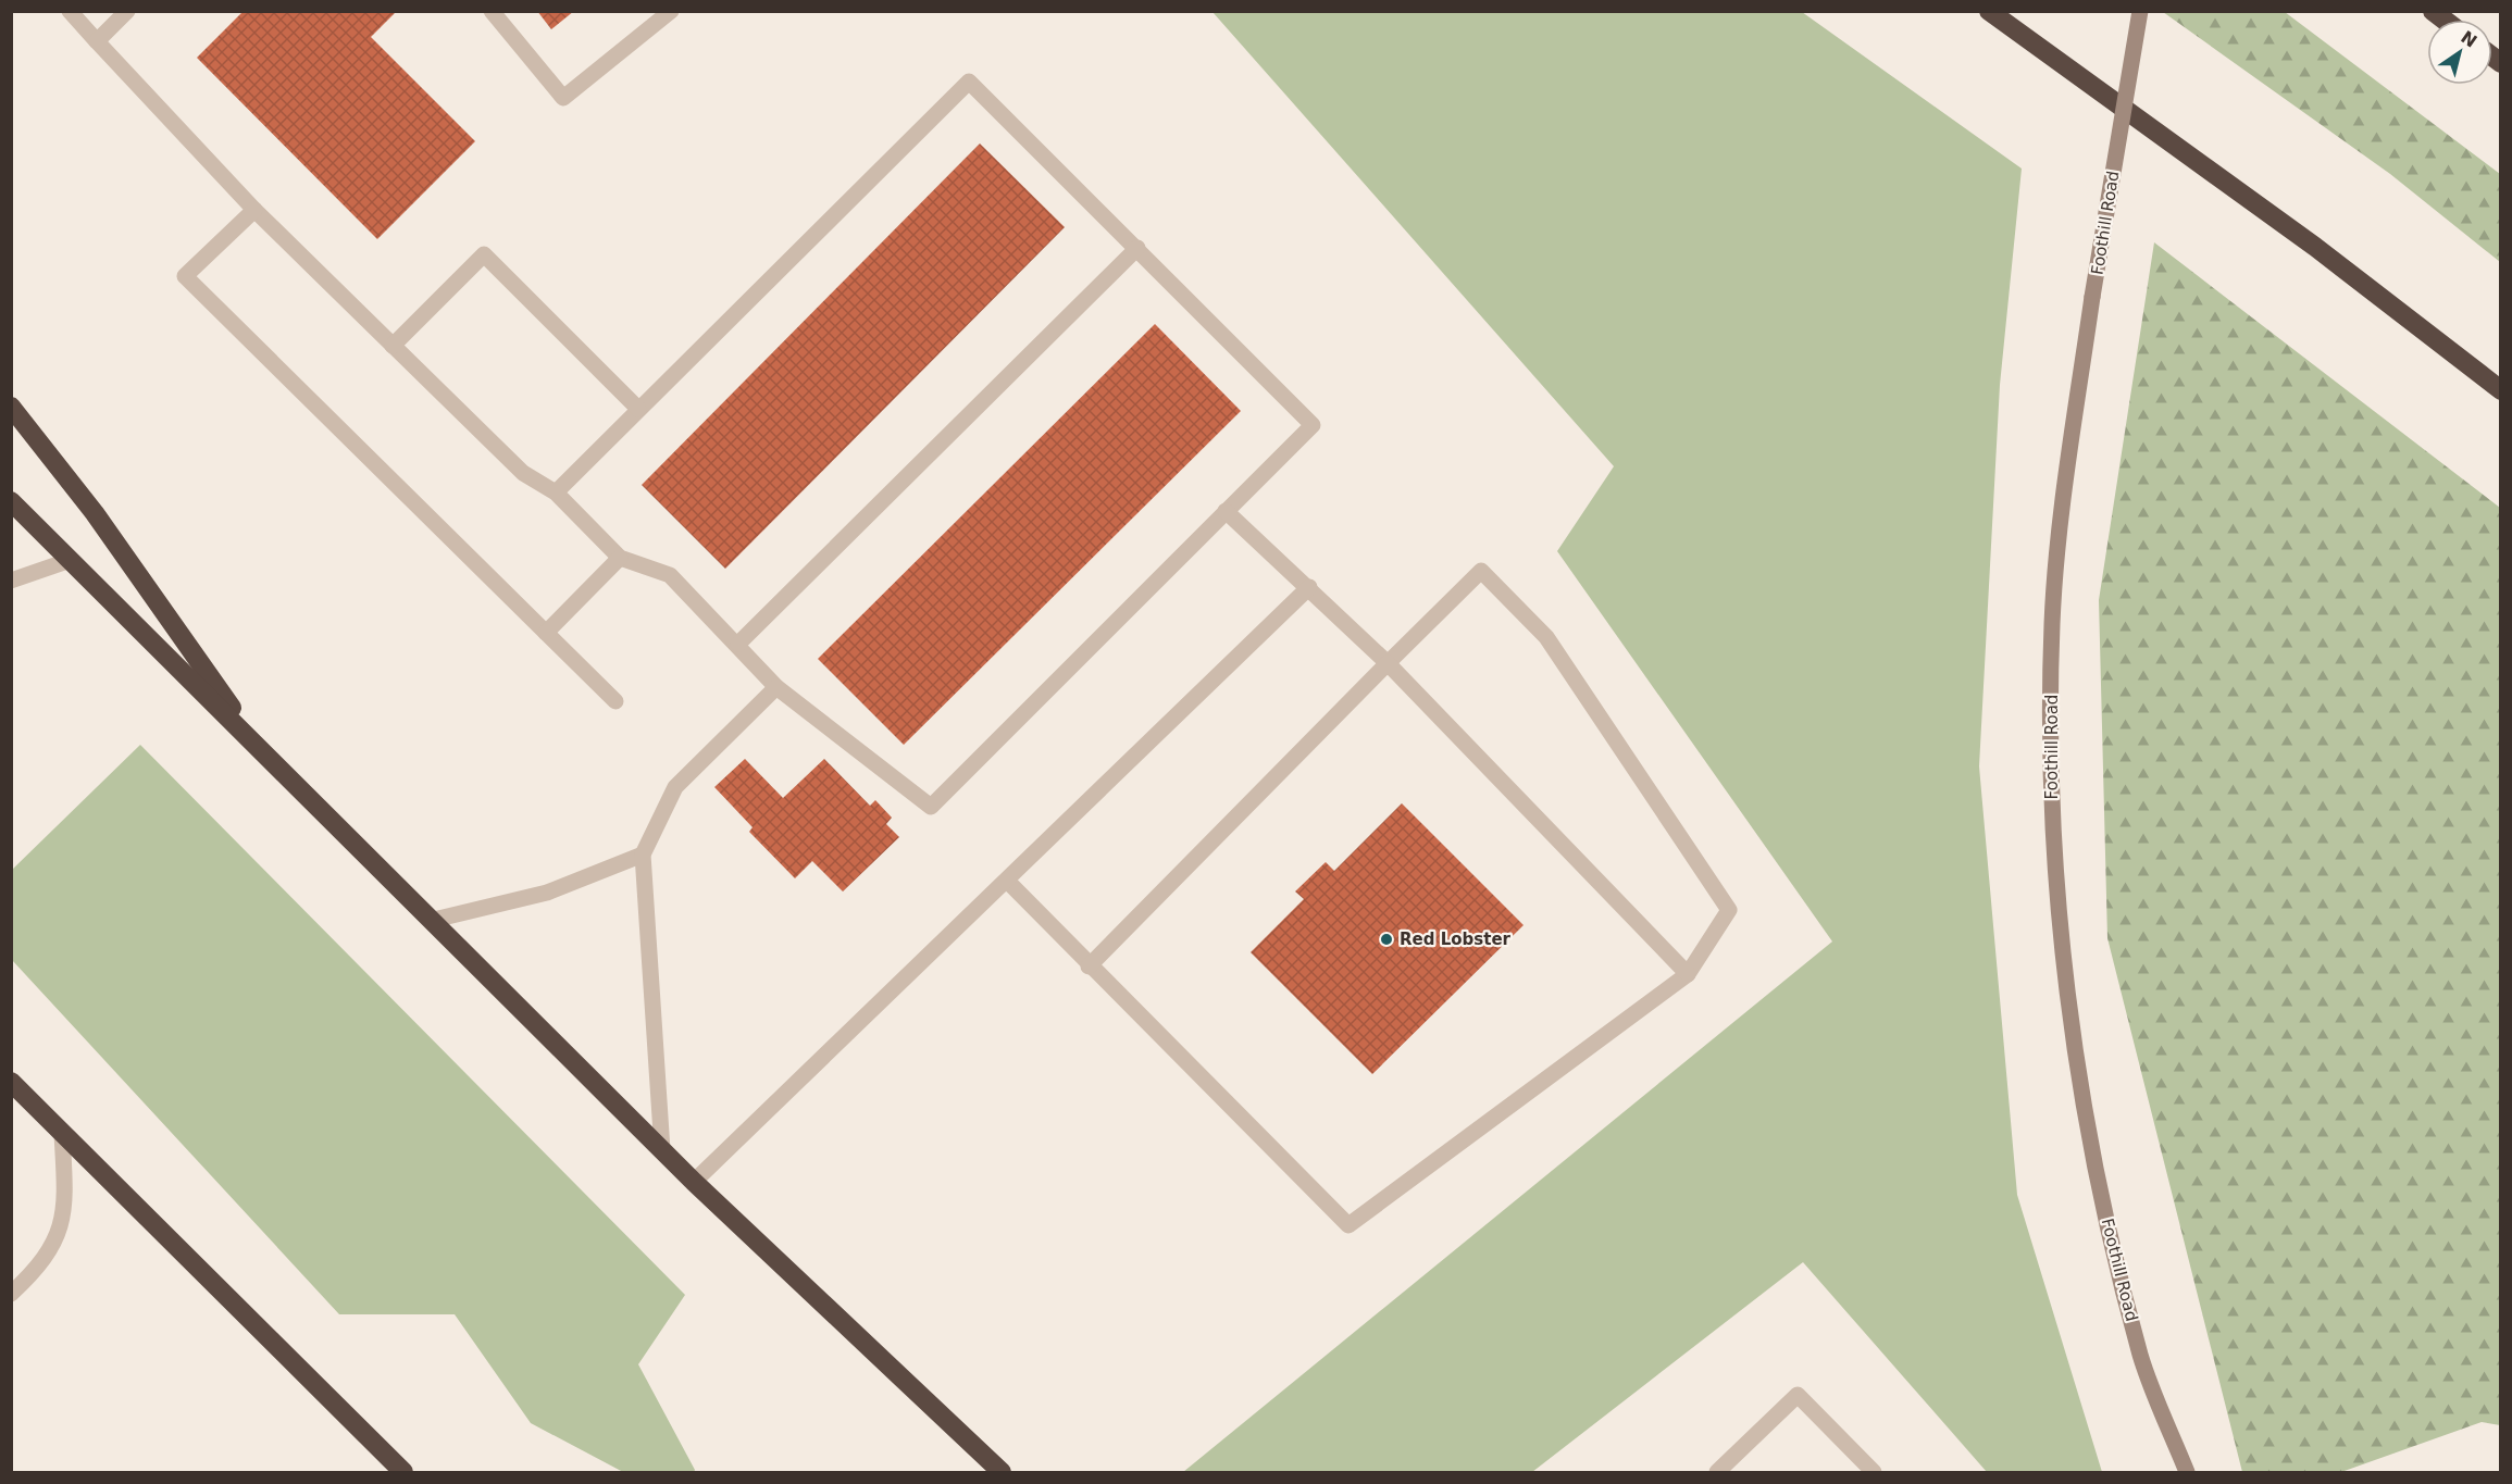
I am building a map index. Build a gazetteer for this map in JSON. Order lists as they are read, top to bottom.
{
  "streets": {
    "street": ["Foothill Road"]
  },
  "places": ["Red Lobster"],
  "north": "top right"
}
